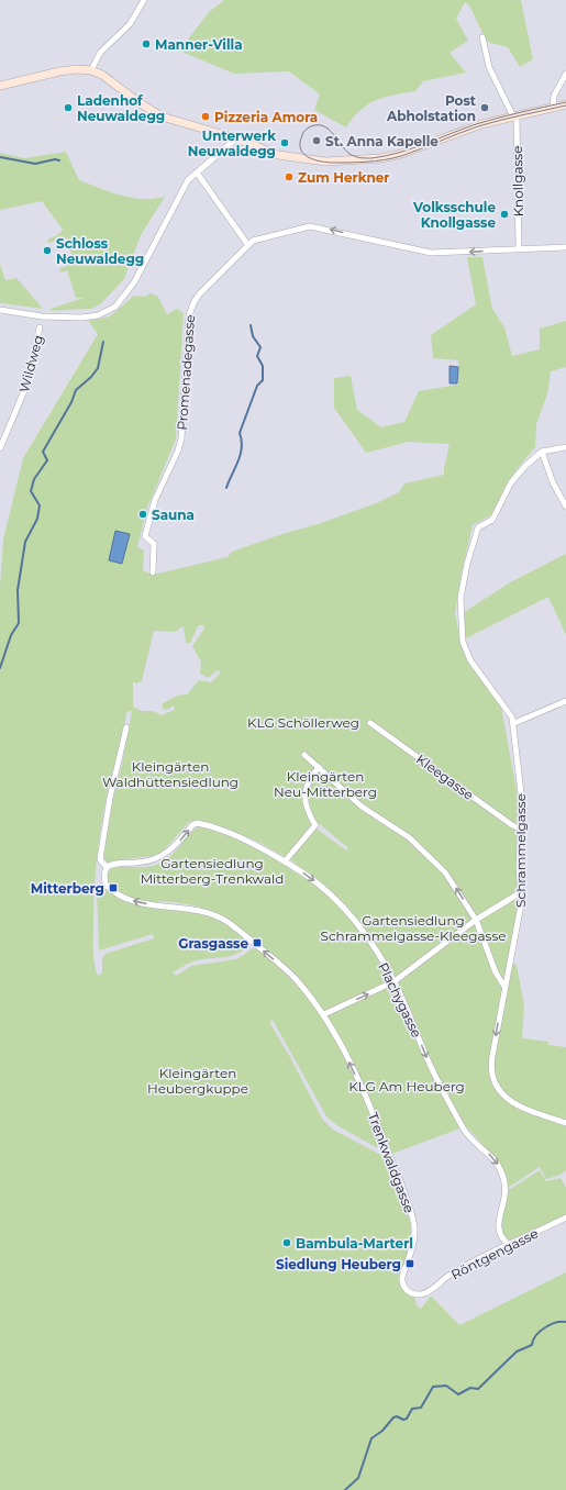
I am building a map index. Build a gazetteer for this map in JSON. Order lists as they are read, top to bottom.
{
  "streets": {
    "street": [
      "Knollgasse",
      "Wildweg",
      "Promenadegasse",
      "Kleegasse",
      "Schrammelgasse",
      "Plachygasse",
      "Trenkwaldgasse",
      "Röntgengasse"
    ]
  },
  "crossings": [
    ["Knollgasse", "Promenadegasse"],
    ["Kleegasse", "Schrammelgasse"],
    ["Plachygasse", "Trenkwaldgasse"],
    ["Plachygasse", "Röntgengasse"],
    ["Trenkwaldgasse", "Röntgengasse"]
  ],
  "one_way": ["Promenadegasse", "Plachygasse", "Trenkwaldgasse"],
  "parks": [
    "KLG Schöllerweg",
    "Kleingärten Waldhüttensiedlung",
    "Kleingärten Neu-Mitterberg",
    "Gartensiedlung Mitterberg-Trenkwald",
    "Gartensiedlung Schrammelgasse-Kleegasse",
    "Kleingärten Heubergkuppe",
    "KLG Am Heuberg"
  ],
  "places": {
    "other": [
      "Manner-Villa",
      "Ladenhof Neuwaldegg",
      "Post Abholstation",
      "Pizzeria Amora",
      "St. Anna Kapelle",
      "Unterwerk Neuwaldegg",
      "Zum Herkner",
      "Volksschule Knollgasse",
      "Schloss Neuwaldegg",
      "Sauna",
      "Bambula-Marterl"
    ],
    "transit": ["Mitterberg", "Grasgasse", "Siedlung Heuberg"]
  }
}
